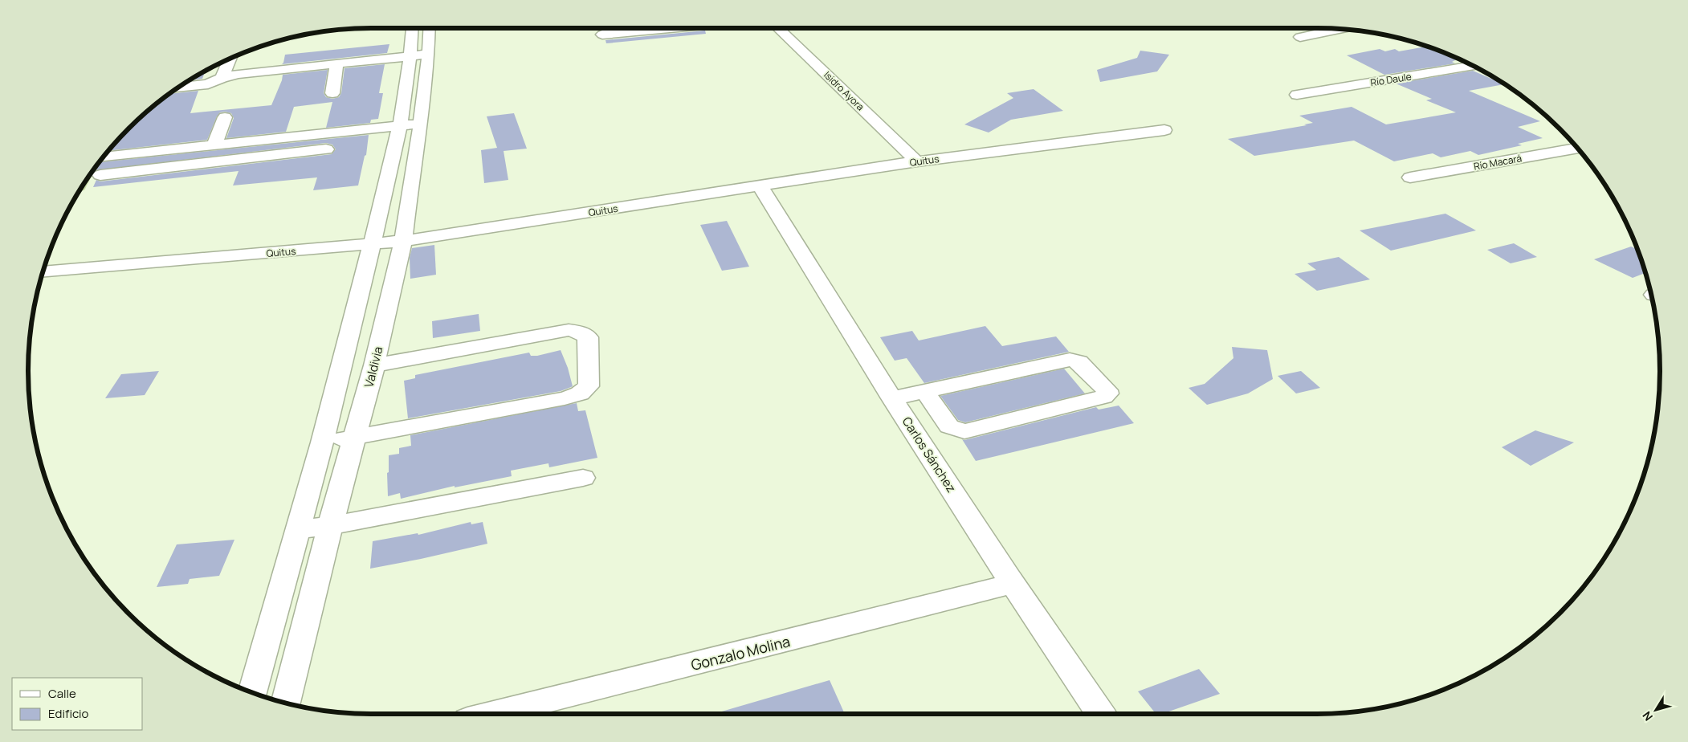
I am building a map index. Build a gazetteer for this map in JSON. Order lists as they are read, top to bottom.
{
  "streets": {
    "street": [
      "Río Daule",
      "Isidro Ayora",
      "Quitus",
      "Río Macará",
      "Valdivia",
      "Carlos Sánchez",
      "Gonzalo Molina"
    ]
  },
  "crossings": [
    ["Isidro Ayora", "Quitus"],
    ["Quitus", "Valdivia"],
    ["Quitus", "Carlos Sánchez"],
    ["Carlos Sánchez", "Gonzalo Molina"]
  ],
  "legend": ["Calle", "Edificio"],
  "north": "bottom left"
}
